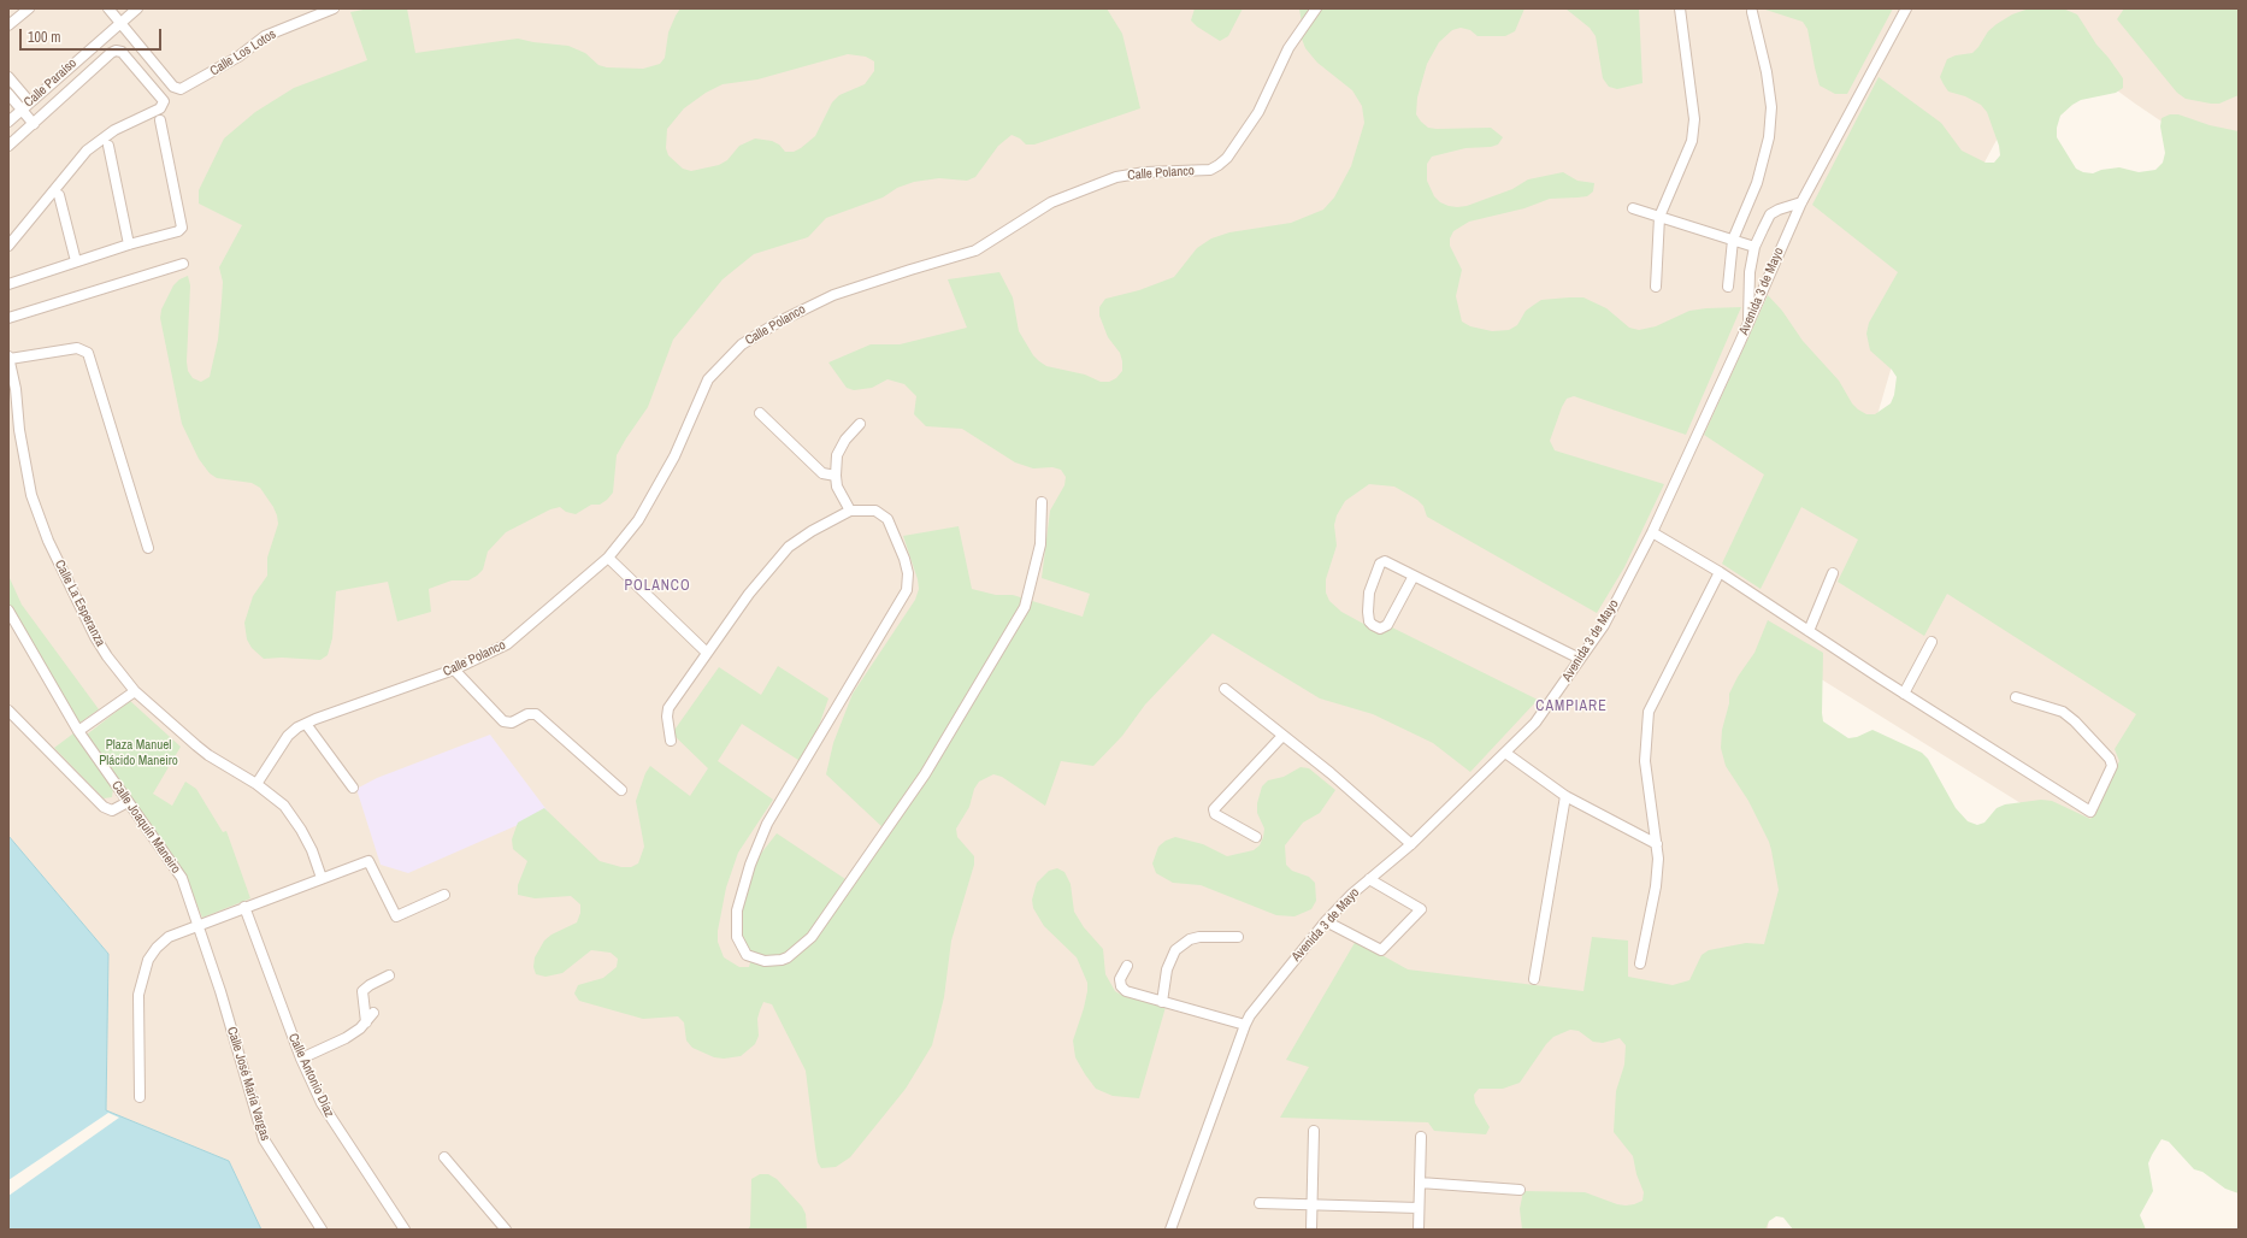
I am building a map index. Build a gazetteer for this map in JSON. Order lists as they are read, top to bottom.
{
  "streets": {
    "street": [
      "Calle Los Lotos",
      "Calle Paraíso",
      "Calle Polanco",
      "Avenida 3 de Mayo",
      "Calle La Esperanza",
      "Calle Joaquín Maneiro",
      "Calle Antonio Díaz",
      "Calle José María Vargas"
    ]
  },
  "crossings": [
    ["Calle Los Lotos", "Calle Paraíso"],
    ["Calle Polanco", "Calle La Esperanza"],
    ["Calle Joaquín Maneiro", "Calle José María Vargas"]
  ],
  "districts": ["POLANCO", "CAMPIARE"],
  "parks": ["Plaza Manuel Plácido Maneiro"],
  "scale_bar": "100 m"
}
